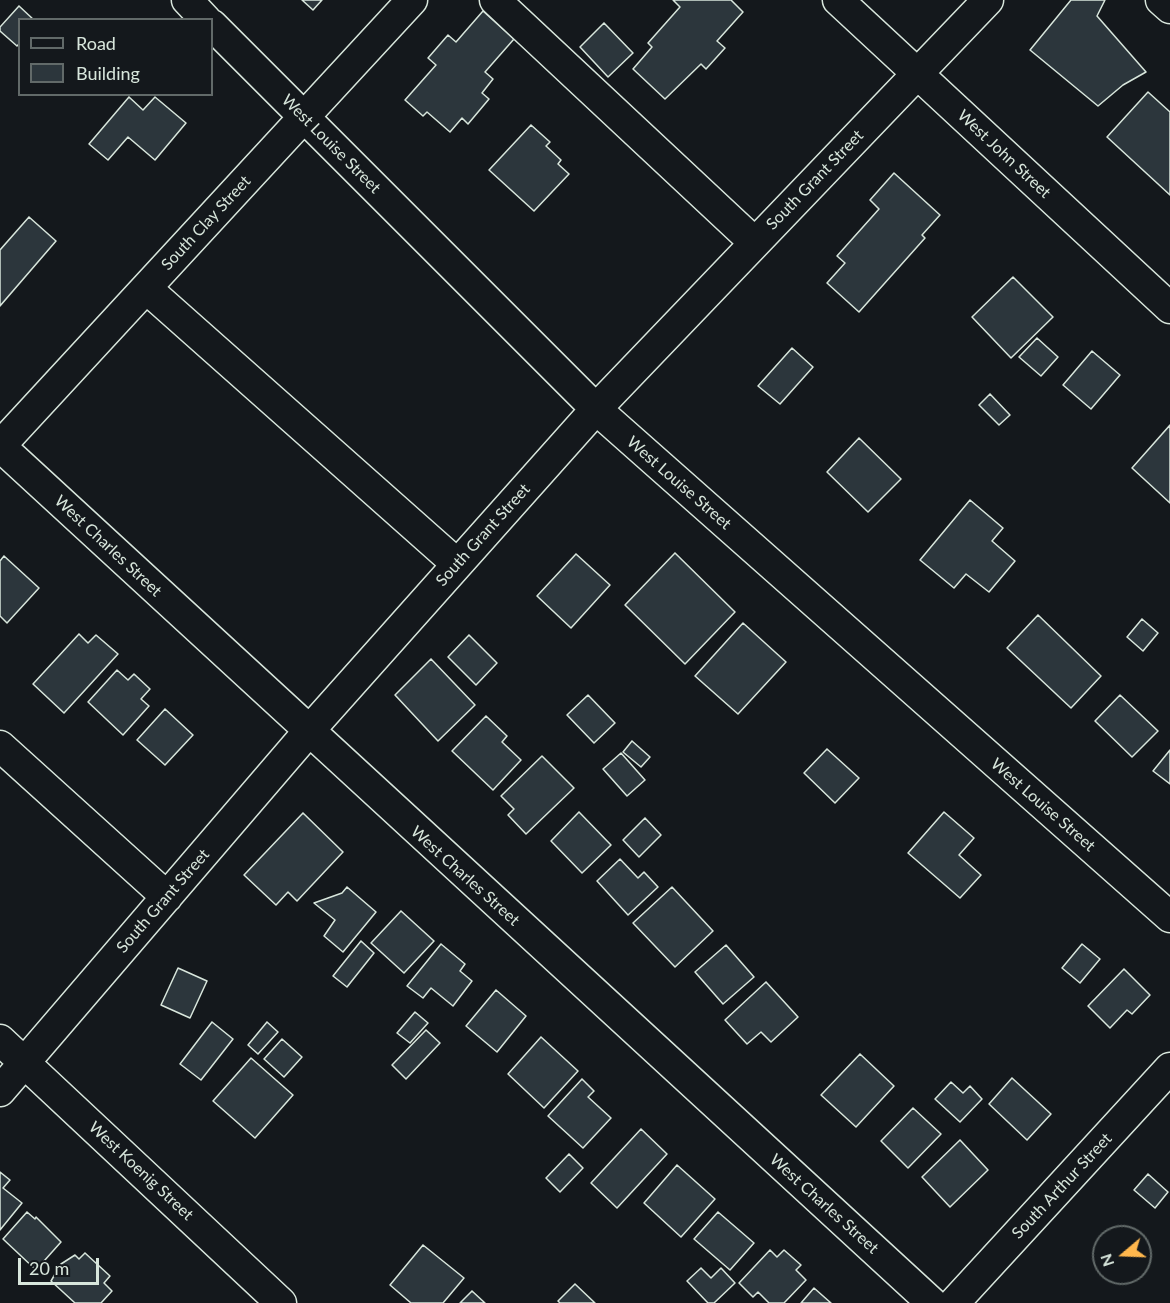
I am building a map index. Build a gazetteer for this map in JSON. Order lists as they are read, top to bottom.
{
  "streets": {
    "street": [
      "West Louise Street",
      "West John Street",
      "South Grant Street",
      "South Clay Street",
      "West Charles Street",
      "West Koenig Street",
      "South Arthur Street"
    ]
  },
  "crossings": [
    ["West Louise Street", "South Grant Street"],
    ["West Louise Street", "South Clay Street"],
    ["West John Street", "South Grant Street"],
    ["South Grant Street", "West Charles Street"],
    ["South Grant Street", "West Koenig Street"],
    ["South Clay Street", "West Charles Street"]
  ],
  "legend": ["Road", "Building"],
  "scale_bar": "20 m",
  "north": "left"
}
